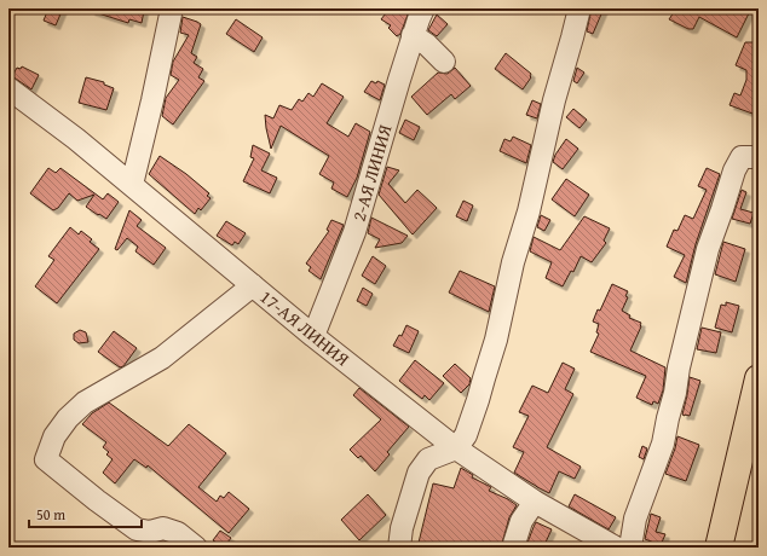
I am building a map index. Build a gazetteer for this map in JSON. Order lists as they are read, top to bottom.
{
  "streets": {
    "street": ["2-АЯ ЛИНИЯ", "17-АЯ ЛИНИЯ"]
  },
  "crossings": [
    ["2-АЯ ЛИНИЯ", "17-АЯ ЛИНИЯ"]
  ],
  "scale_bar": "50 m"
}
